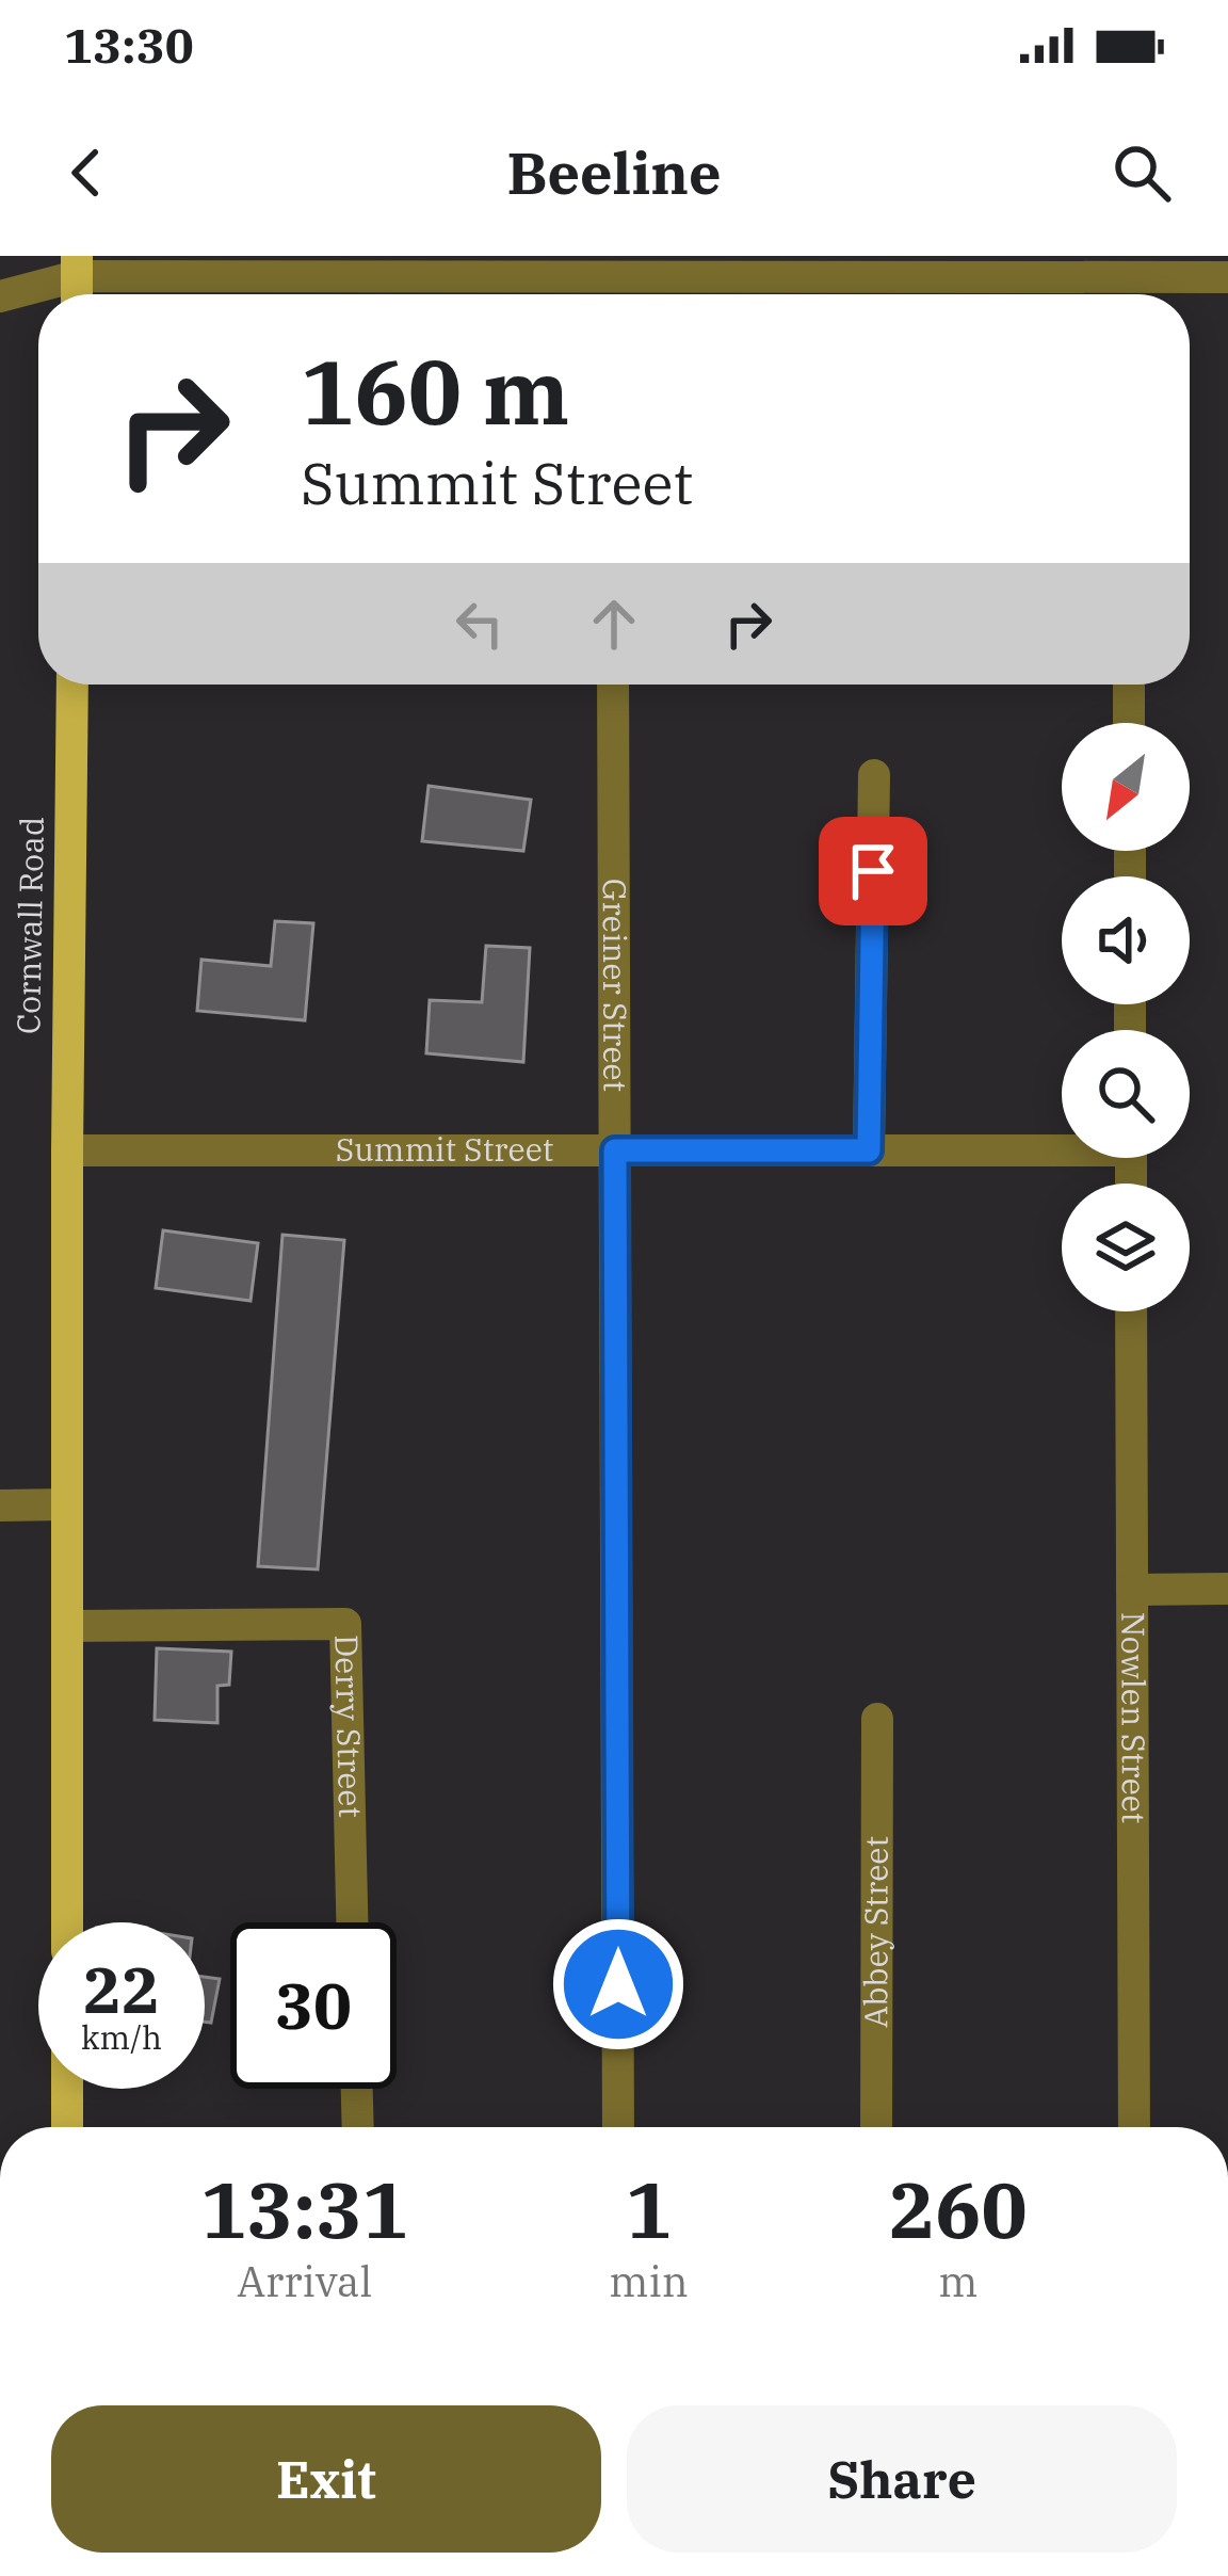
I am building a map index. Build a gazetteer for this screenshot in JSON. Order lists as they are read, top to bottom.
{
  "streets": {
    "main road": ["Cornwall Road"],
    "street": [
      "Greiner Street",
      "Summit Street",
      "Nowlen Street",
      "Derry Street",
      "Abbey Street"
    ]
  },
  "crossings": [
    ["Cornwall Road", "Summit Street"],
    ["Cornwall Road", "Derry Street"],
    ["Greiner Street", "Summit Street"]
  ],
  "north": "bottom left",
  "page": {
    "status": "13:30",
    "header": "Beeline",
    "turn": ["160 m", "Summit Street"],
    "speed": "22 km/h",
    "limit": "30",
    "eta": [
      "13:31",
      "Arrival",
      "1",
      "min",
      "260",
      "m"
    ],
    "buttons": ["Exit", "Share"]
  }
}
